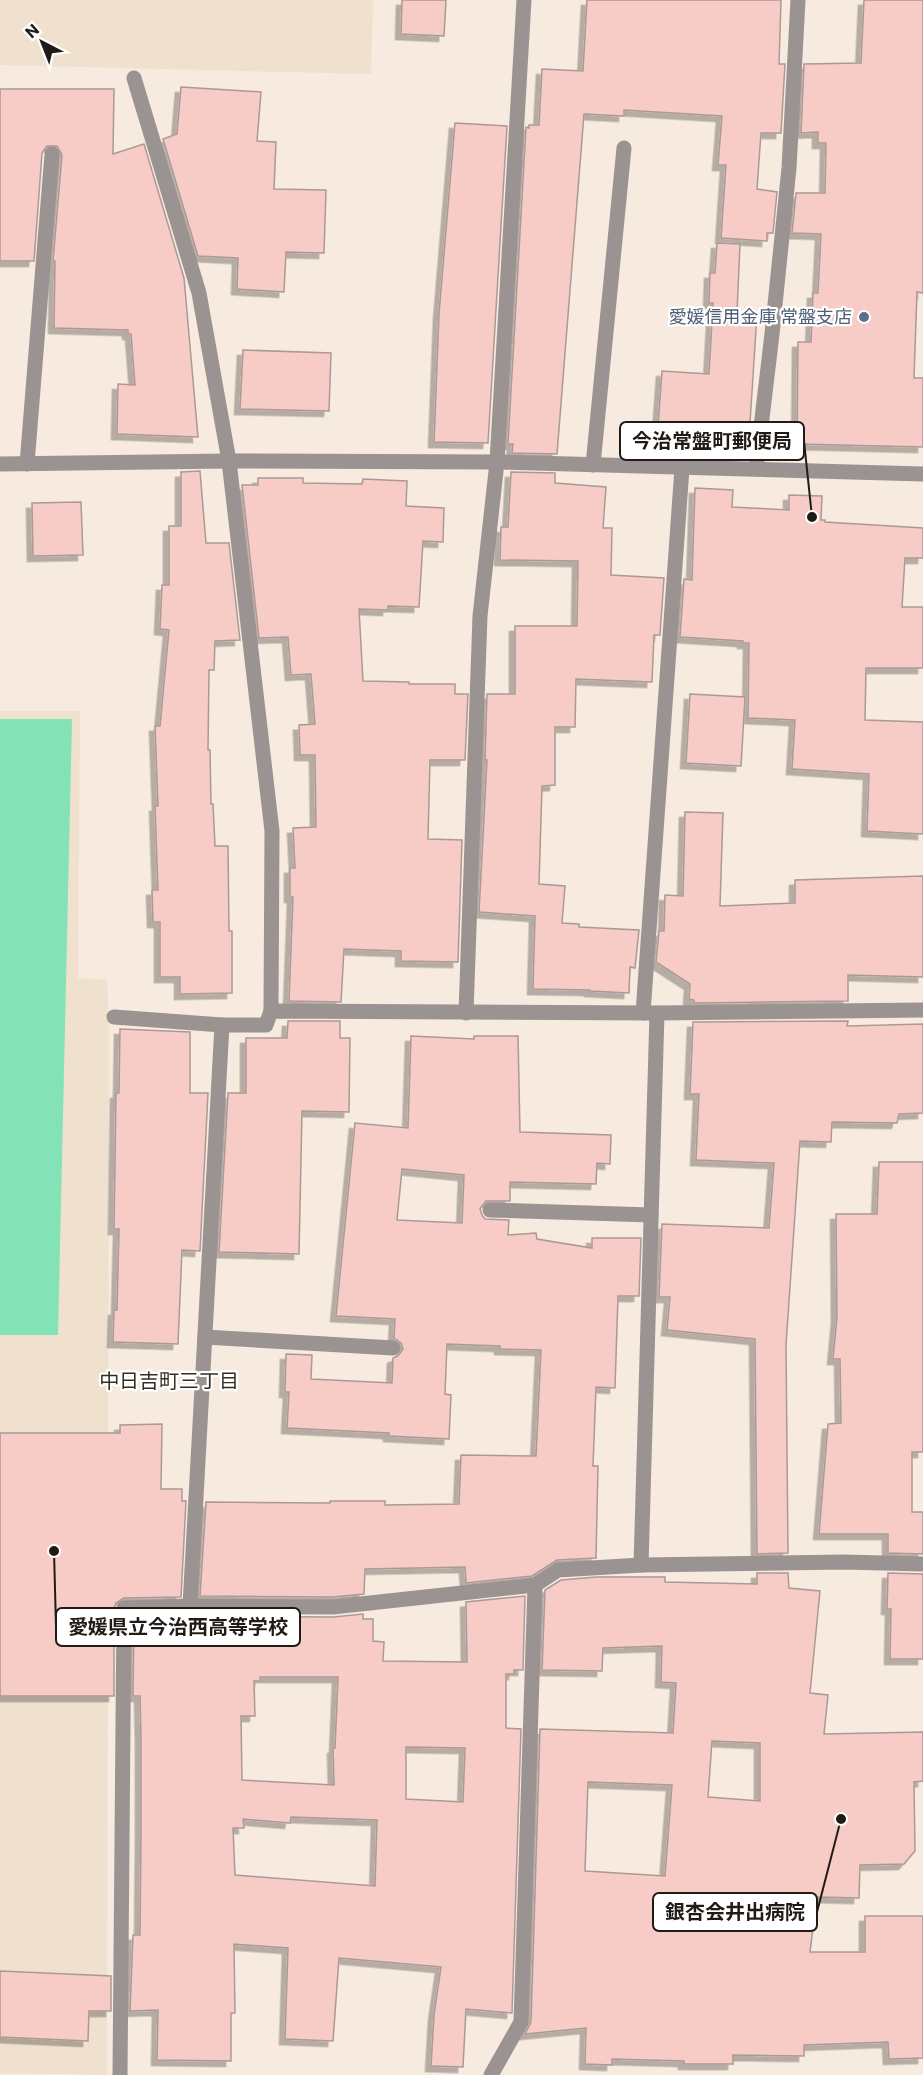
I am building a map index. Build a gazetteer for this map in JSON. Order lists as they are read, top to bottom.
{
  "districts": ["中日吉町三丁目"],
  "places": [
    "愛媛信用金庫 常盤支店",
    "今治常盤町郵便局",
    "愛媛県立今治西高等学校",
    "銀杏会井出病院"
  ],
  "north": "top left"
}
